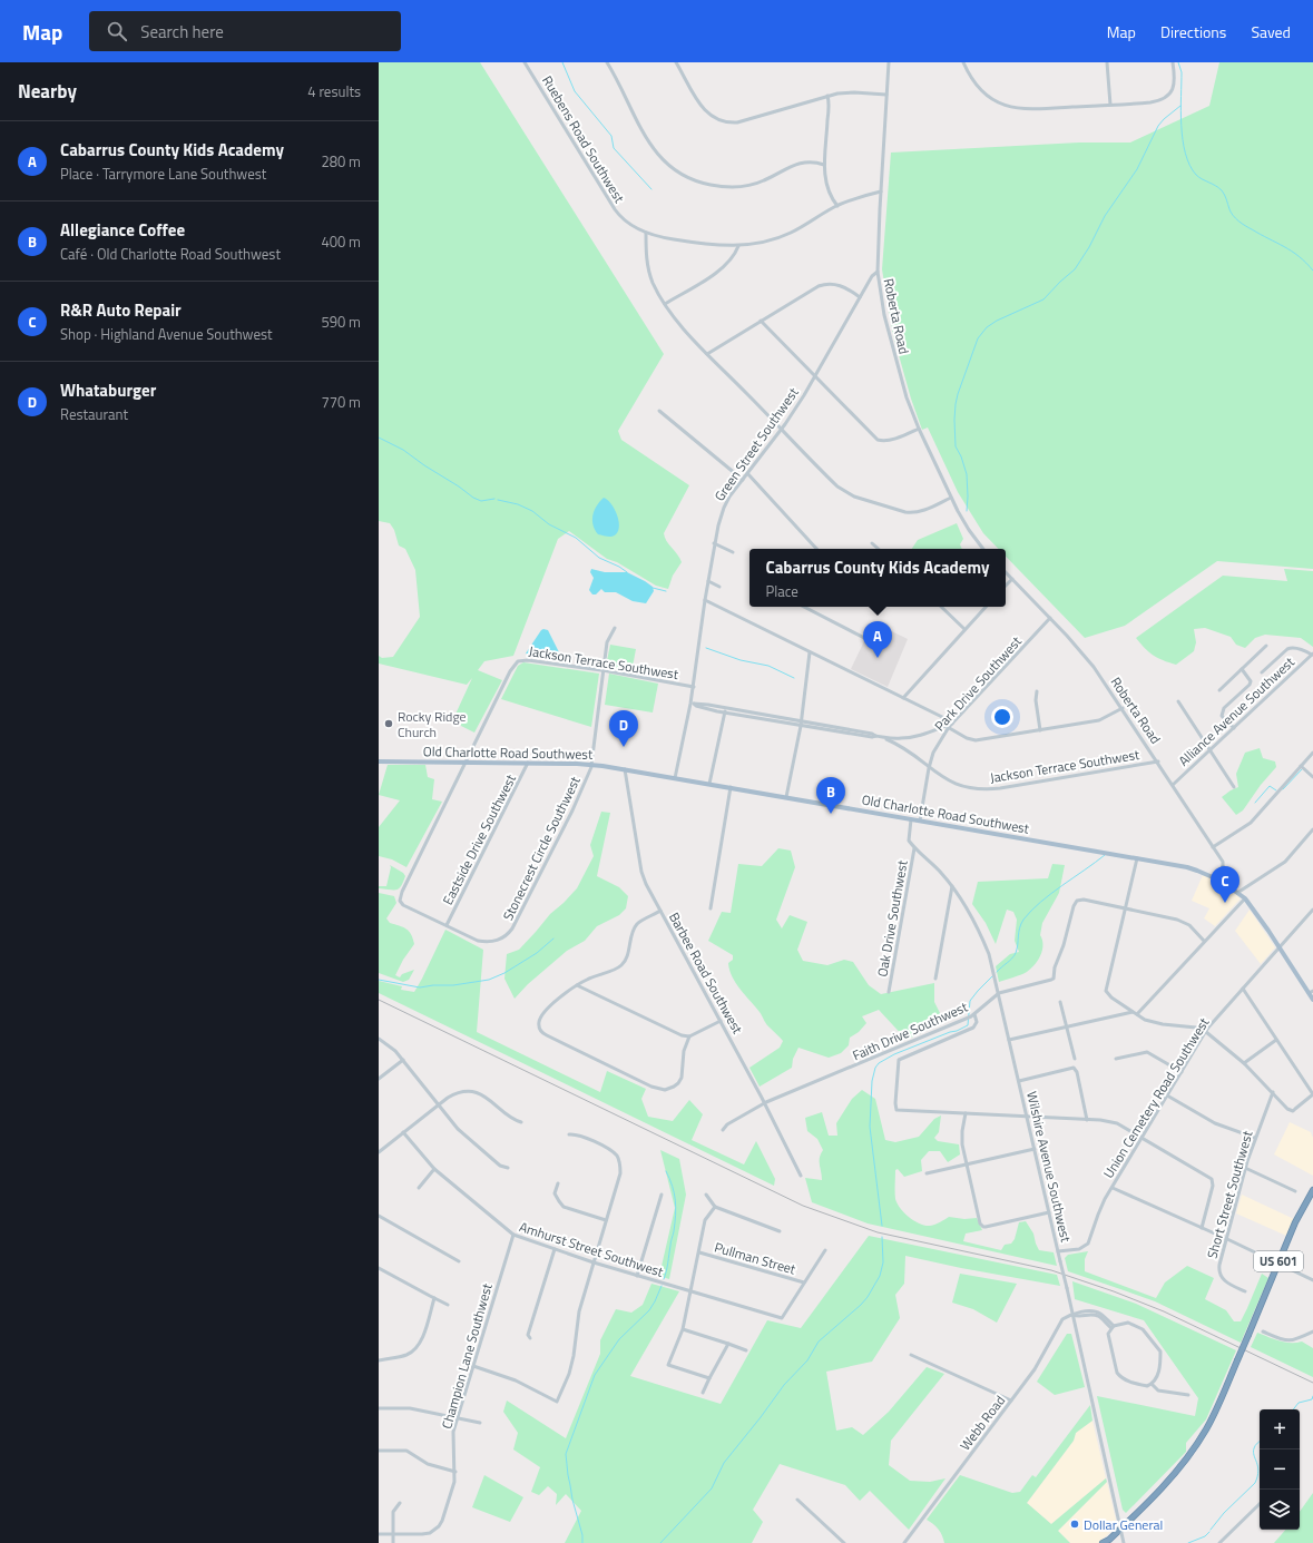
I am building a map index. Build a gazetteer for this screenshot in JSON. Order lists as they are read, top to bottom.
{
  "streets": {
    "highway": ["US 601"],
    "main road": ["Old Charlotte Road Southwest"],
    "street": [
      "Ruebens Road Southwest",
      "Roberta Road",
      "Green Street Southwest",
      "Jackson Terrace Southwest",
      "Park Drive Southwest",
      "Alliance Avenue Southwest",
      "Eastside Drive Southwest",
      "Stonecrest Circle Southwest",
      "Oak Drive Southwest",
      "Barbee Road Southwest",
      "Faith Drive Southwest",
      "Union Cemetery Road Southwest",
      "Wilshire Avenue Southwest",
      "Short Street Southwest",
      "Amhurst Street Southwest",
      "Pullman Street",
      "Champion Lane Southwest",
      "Webb Road"
    ]
  },
  "crossings": [
    ["Ruebens Road Southwest", "Roberta Road"],
    ["Roberta Road", "Green Street Southwest"],
    ["Roberta Road", "Jackson Terrace Southwest"],
    ["Roberta Road", "Park Drive Southwest"],
    ["Roberta Road", "Alliance Avenue Southwest"],
    ["Green Street Southwest", "Jackson Terrace Southwest"],
    ["Green Street Southwest", "Old Charlotte Road Southwest"],
    ["Jackson Terrace Southwest", "Park Drive Southwest"],
    ["Jackson Terrace Southwest", "Old Charlotte Road Southwest"],
    ["Jackson Terrace Southwest", "Stonecrest Circle Southwest"],
    ["Park Drive Southwest", "Old Charlotte Road Southwest"],
    ["Old Charlotte Road Southwest", "Eastside Drive Southwest"],
    ["Old Charlotte Road Southwest", "Stonecrest Circle Southwest"],
    ["Old Charlotte Road Southwest", "Barbee Road Southwest"],
    ["Old Charlotte Road Southwest", "Union Cemetery Road Southwest"],
    ["Eastside Drive Southwest", "Stonecrest Circle Southwest"],
    ["Oak Drive Southwest", "Wilshire Avenue Southwest"],
    ["Barbee Road Southwest", "Faith Drive Southwest"],
    ["Faith Drive Southwest", "Wilshire Avenue Southwest"],
    ["Union Cemetery Road Southwest", "Wilshire Avenue Southwest"],
    ["Wilshire Avenue Southwest", "US 601"],
    ["Wilshire Avenue Southwest", "Webb Road"],
    ["Amhurst Street Southwest", "Pullman Street"],
    ["Amhurst Street Southwest", "Champion Lane Southwest"]
  ],
  "places": ["Rocky Ridge Church", "Dollar General"],
  "page": {
    "header": "Map",
    "search": "Search here",
    "nav": ["Map", "Directions", "Saved"],
    "heading": ["Nearby", "4 results"],
    "list": [
      {
        "mark": "A",
        "name": "Cabarrus County Kids Academy",
        "note": "Place · Tarrymore Lane Southwest",
        "value": "280 m"
      },
      {
        "mark": "B",
        "name": "Allegiance Coffee",
        "note": "Café · Old Charlotte Road Southwest",
        "value": "400 m"
      },
      {
        "mark": "C",
        "name": "R&R Auto Repair",
        "note": "Shop · Highland Avenue Southwest",
        "value": "590 m"
      },
      {
        "mark": "D",
        "name": "Whataburger",
        "note": "Restaurant",
        "value": "770 m"
      }
    ],
    "popup": ["Cabarrus County Kids Academy", "Place"],
    "pins": [
      "A",
      "D",
      "B",
      "C"
    ],
    "map_buttons": ["+", "−"]
  }
}
